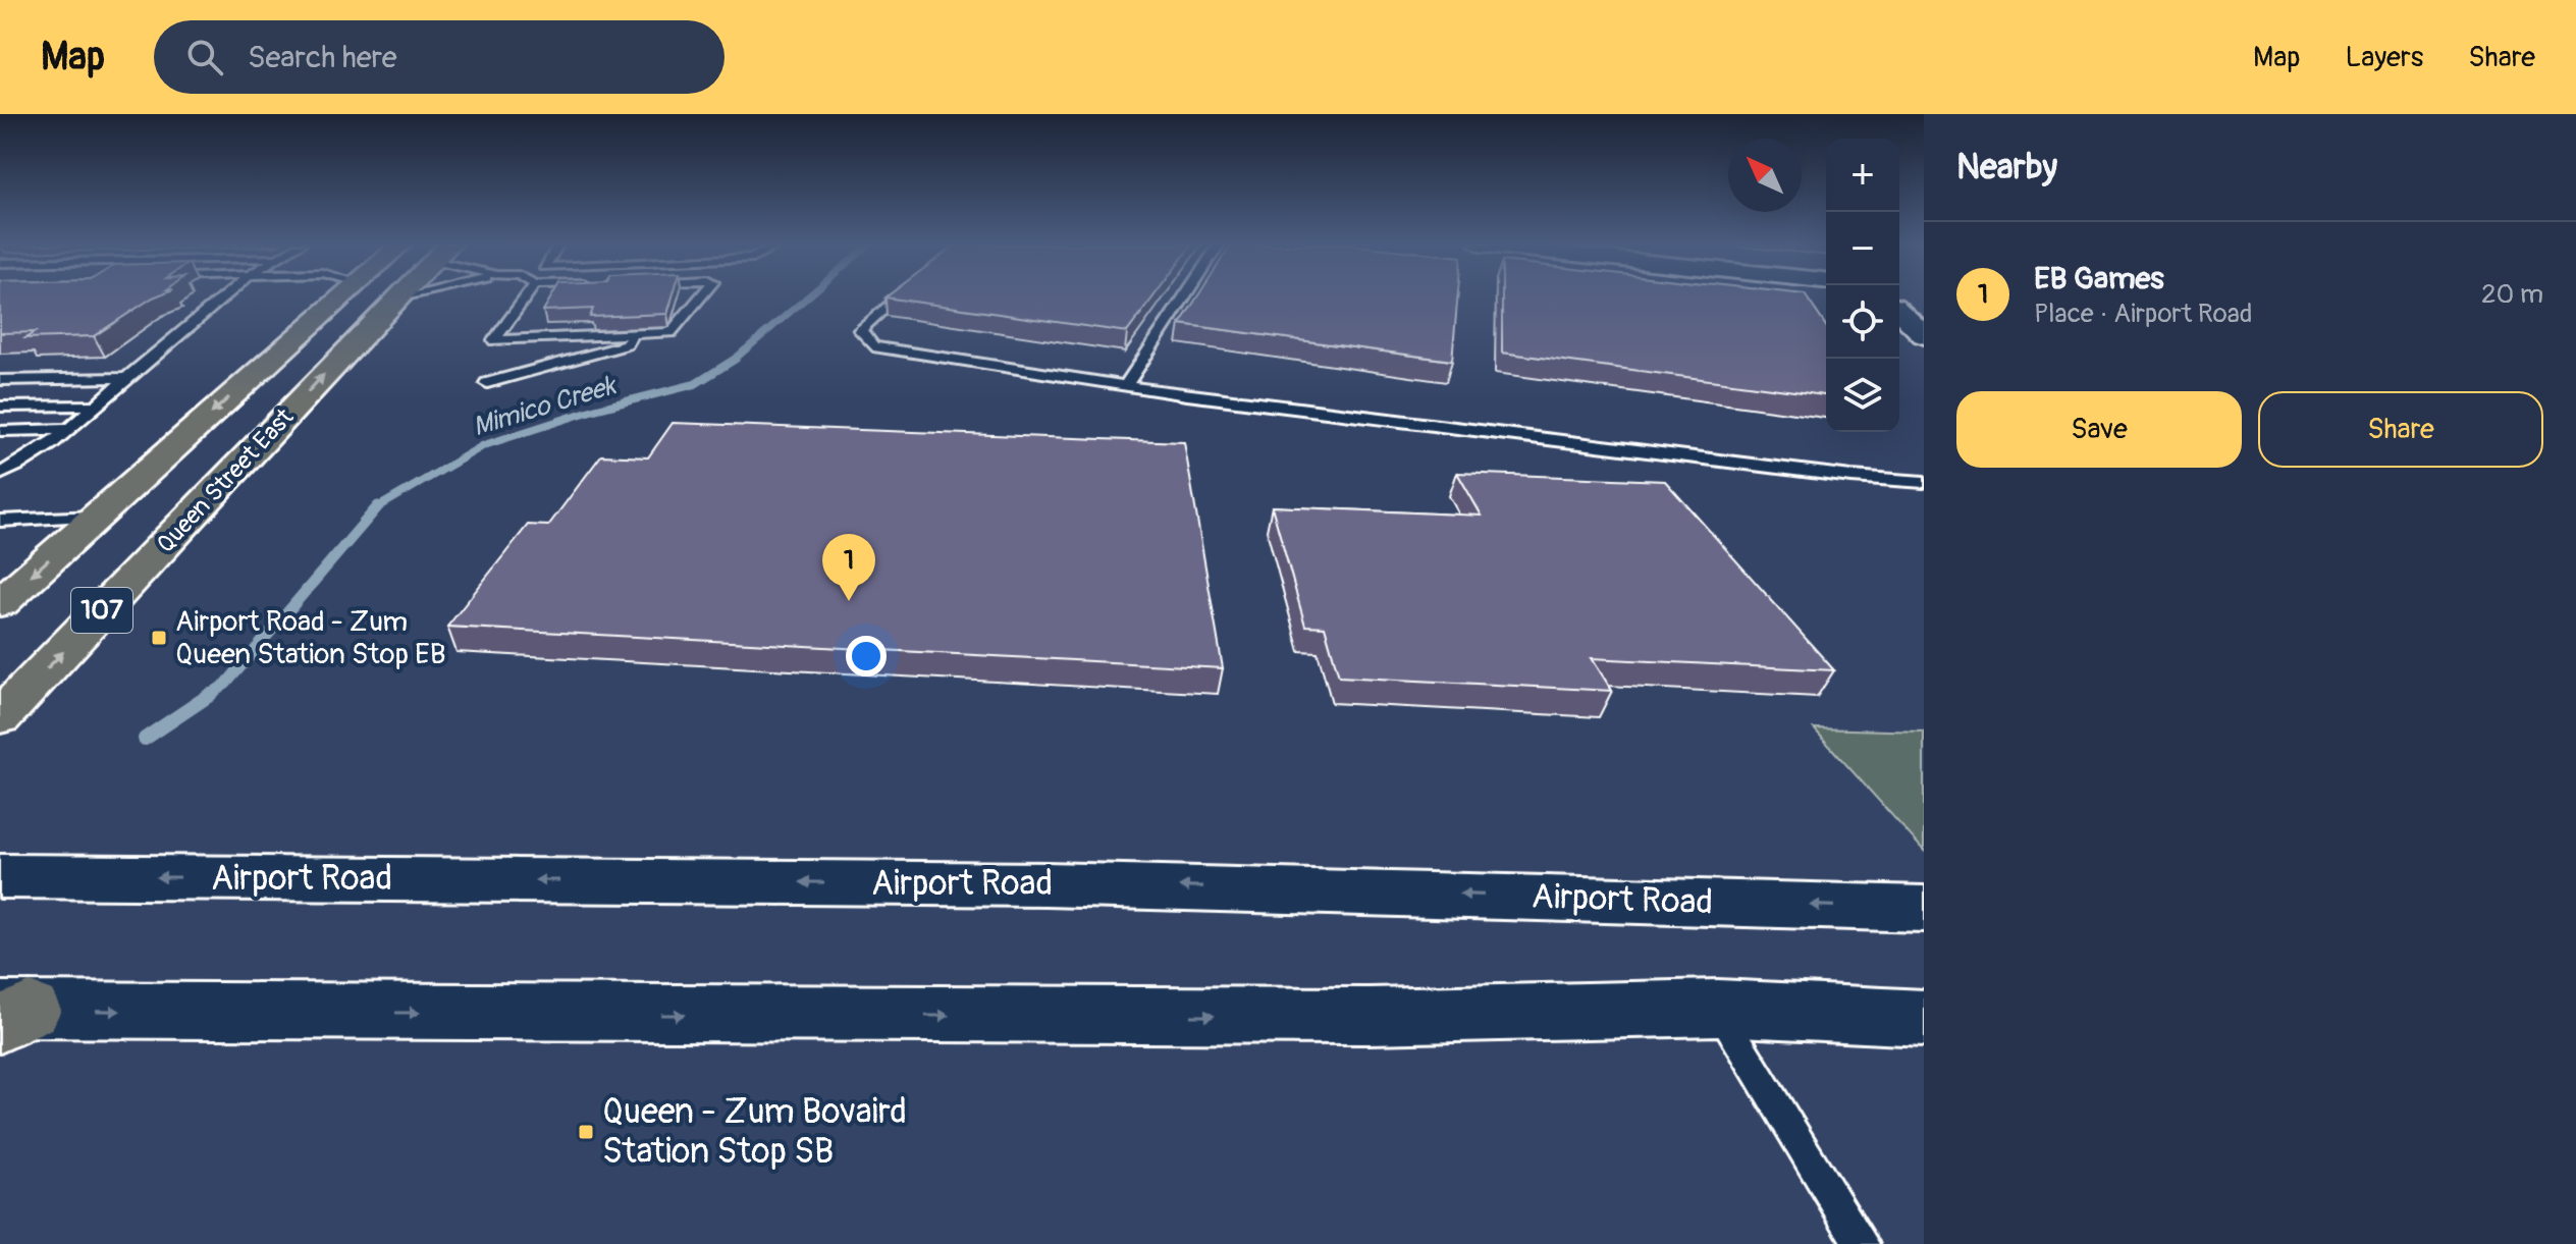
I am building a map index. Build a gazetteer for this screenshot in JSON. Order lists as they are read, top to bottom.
{
  "streets": {
    "main road": ["Queen Street East", "107", "Airport Road"]
  },
  "water": ["Mimico Creek"],
  "places": {
    "transit": ["Airport Road - Zum Queen Station Stop EB", "Queen - Zum Bovaird Station Stop SB"]
  },
  "north": "top left",
  "page": {
    "header": "Map",
    "search": "Search here",
    "nav": ["Map", "Layers", "Share"],
    "heading": "Nearby",
    "map_buttons": ["+", "−"],
    "list": [
      {
        "mark": "1",
        "name": "EB Games",
        "note": "Place · Airport Road",
        "value": "20 m"
      }
    ],
    "buttons": ["Save", "Share"],
    "pins": "1"
  }
}
